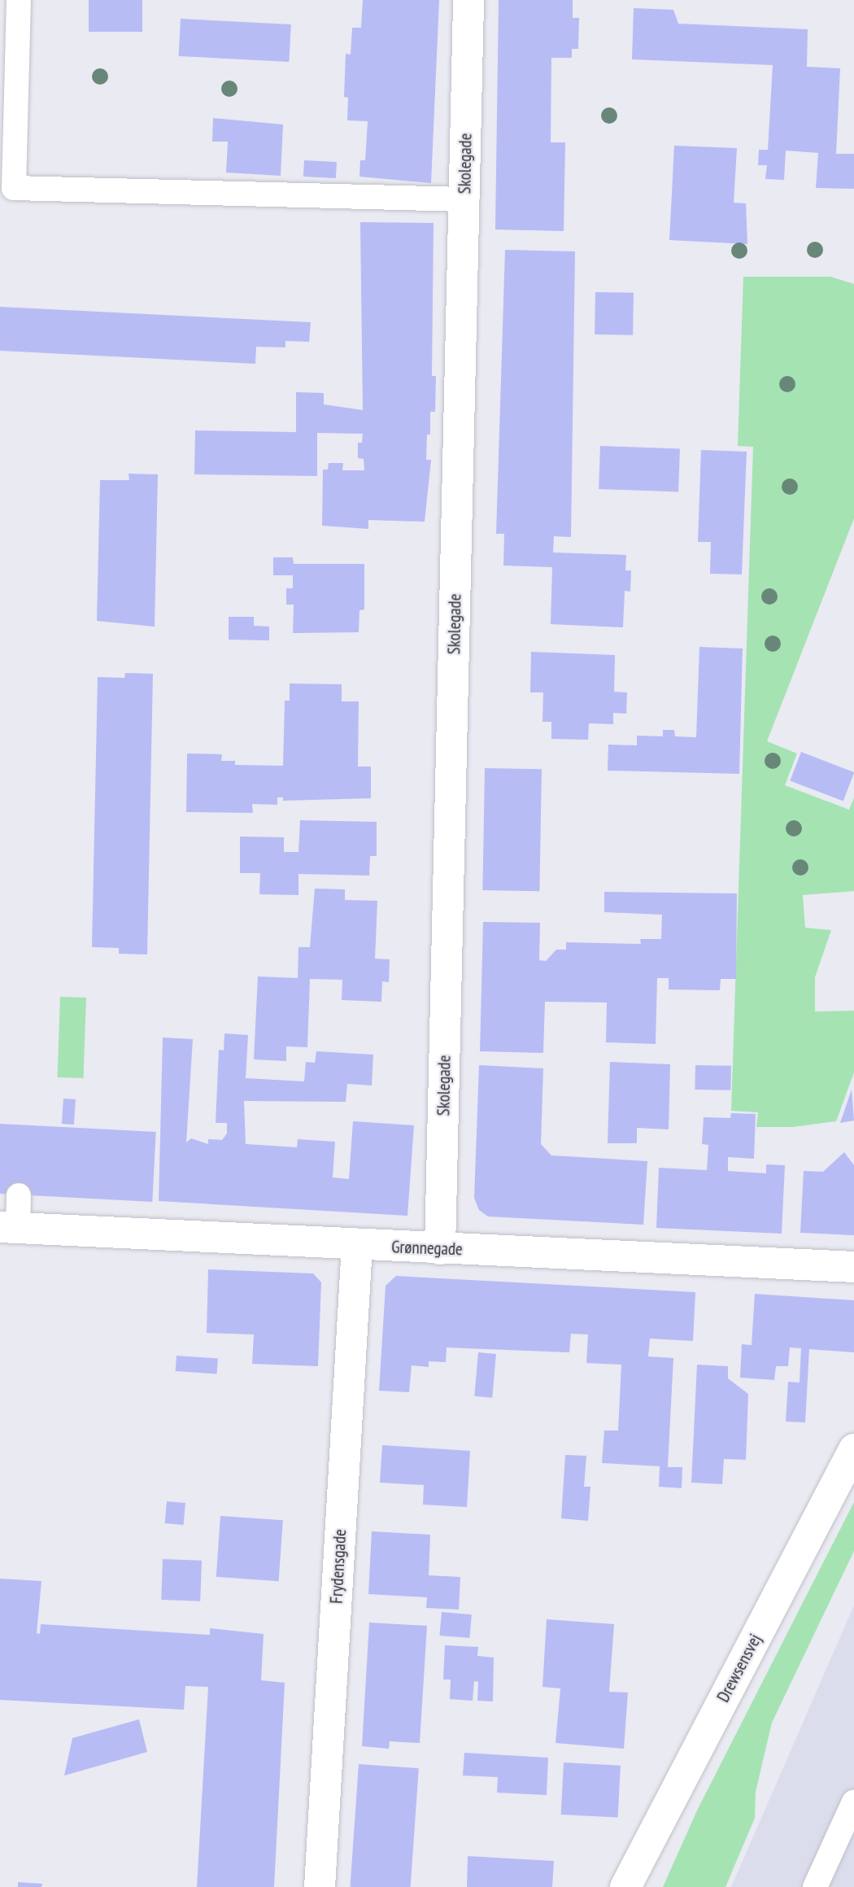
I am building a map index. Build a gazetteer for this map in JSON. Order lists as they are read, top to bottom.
{
  "streets": {
    "street": [
      "Skolegade",
      "Grønnegade",
      "Frydensgade",
      "Drewsensvej"
    ]
  },
  "crossings": [
    ["Skolegade", "Grønnegade"],
    ["Grønnegade", "Frydensgade"]
  ]
}
